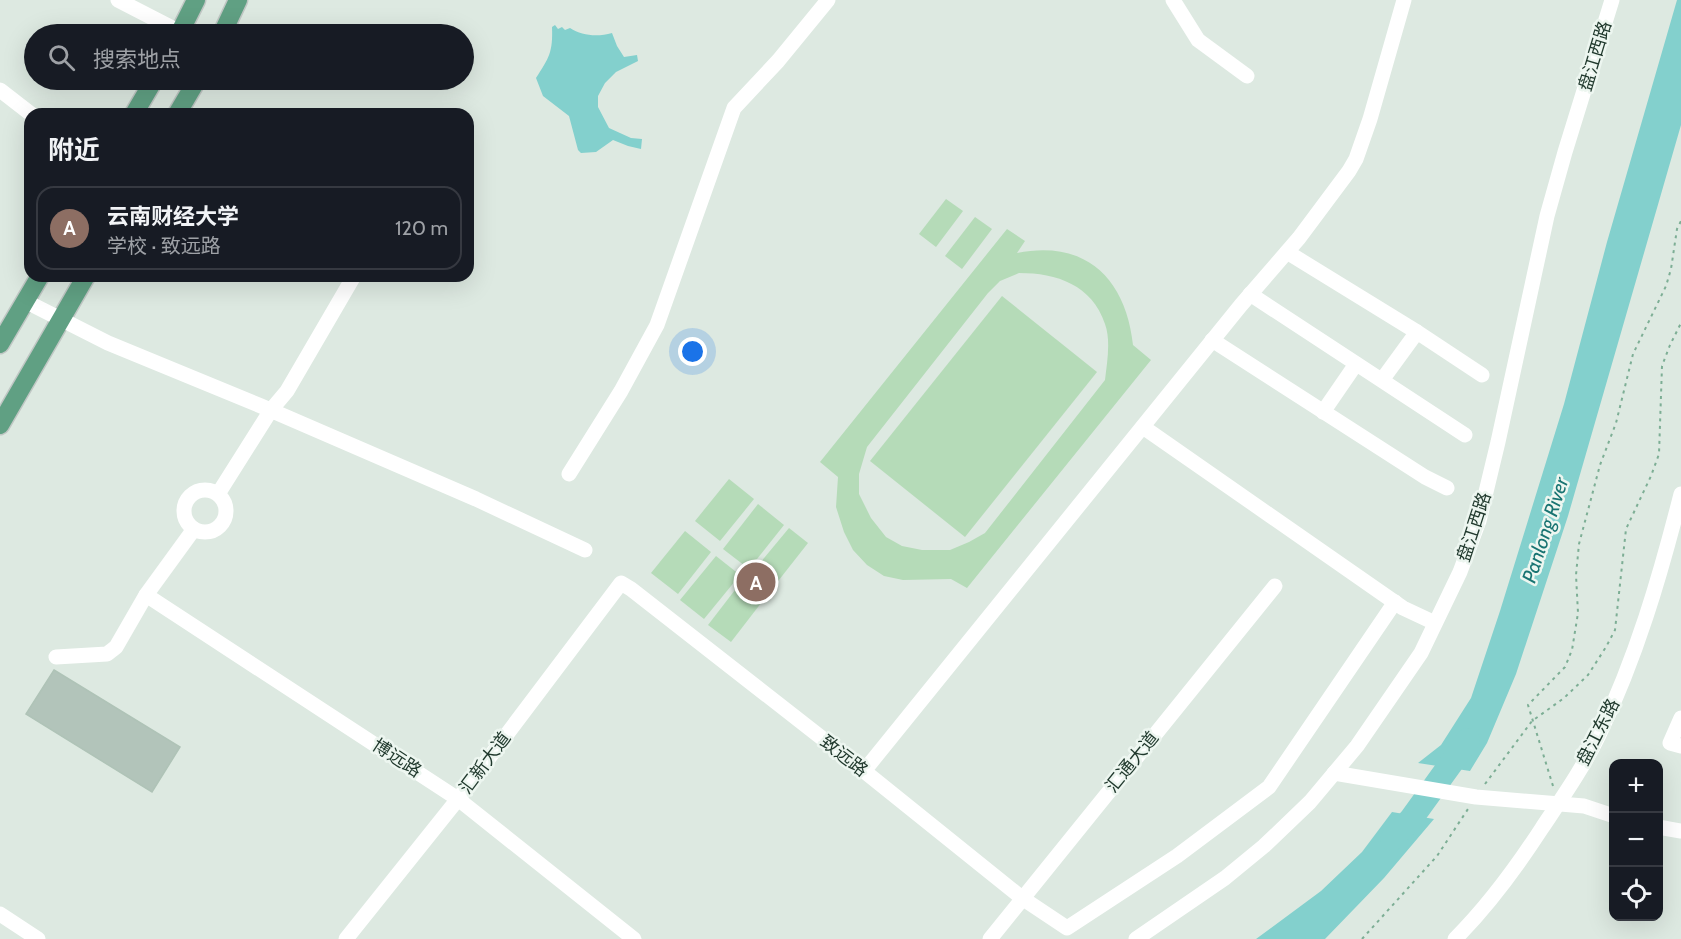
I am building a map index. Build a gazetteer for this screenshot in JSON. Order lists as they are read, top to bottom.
{
  "streets": {
    "street": [
      "盘江西路",
      "盘江东路",
      "致远路",
      "博远路",
      "汇通大道",
      "汇新大道"
    ]
  },
  "crossings": [
    ["致远路", "汇通大道"],
    ["致远路", "汇新大道"],
    ["博远路", "汇新大道"]
  ],
  "water": ["Panlong River"],
  "page": {
    "search": "搜索地点",
    "heading": "附近",
    "list": [
      {
        "mark": "A",
        "name": "云南财经大学",
        "note": "学校 · 致远路",
        "value": "120 m"
      }
    ],
    "pins": "A",
    "map_buttons": ["+", "−"]
  }
}
